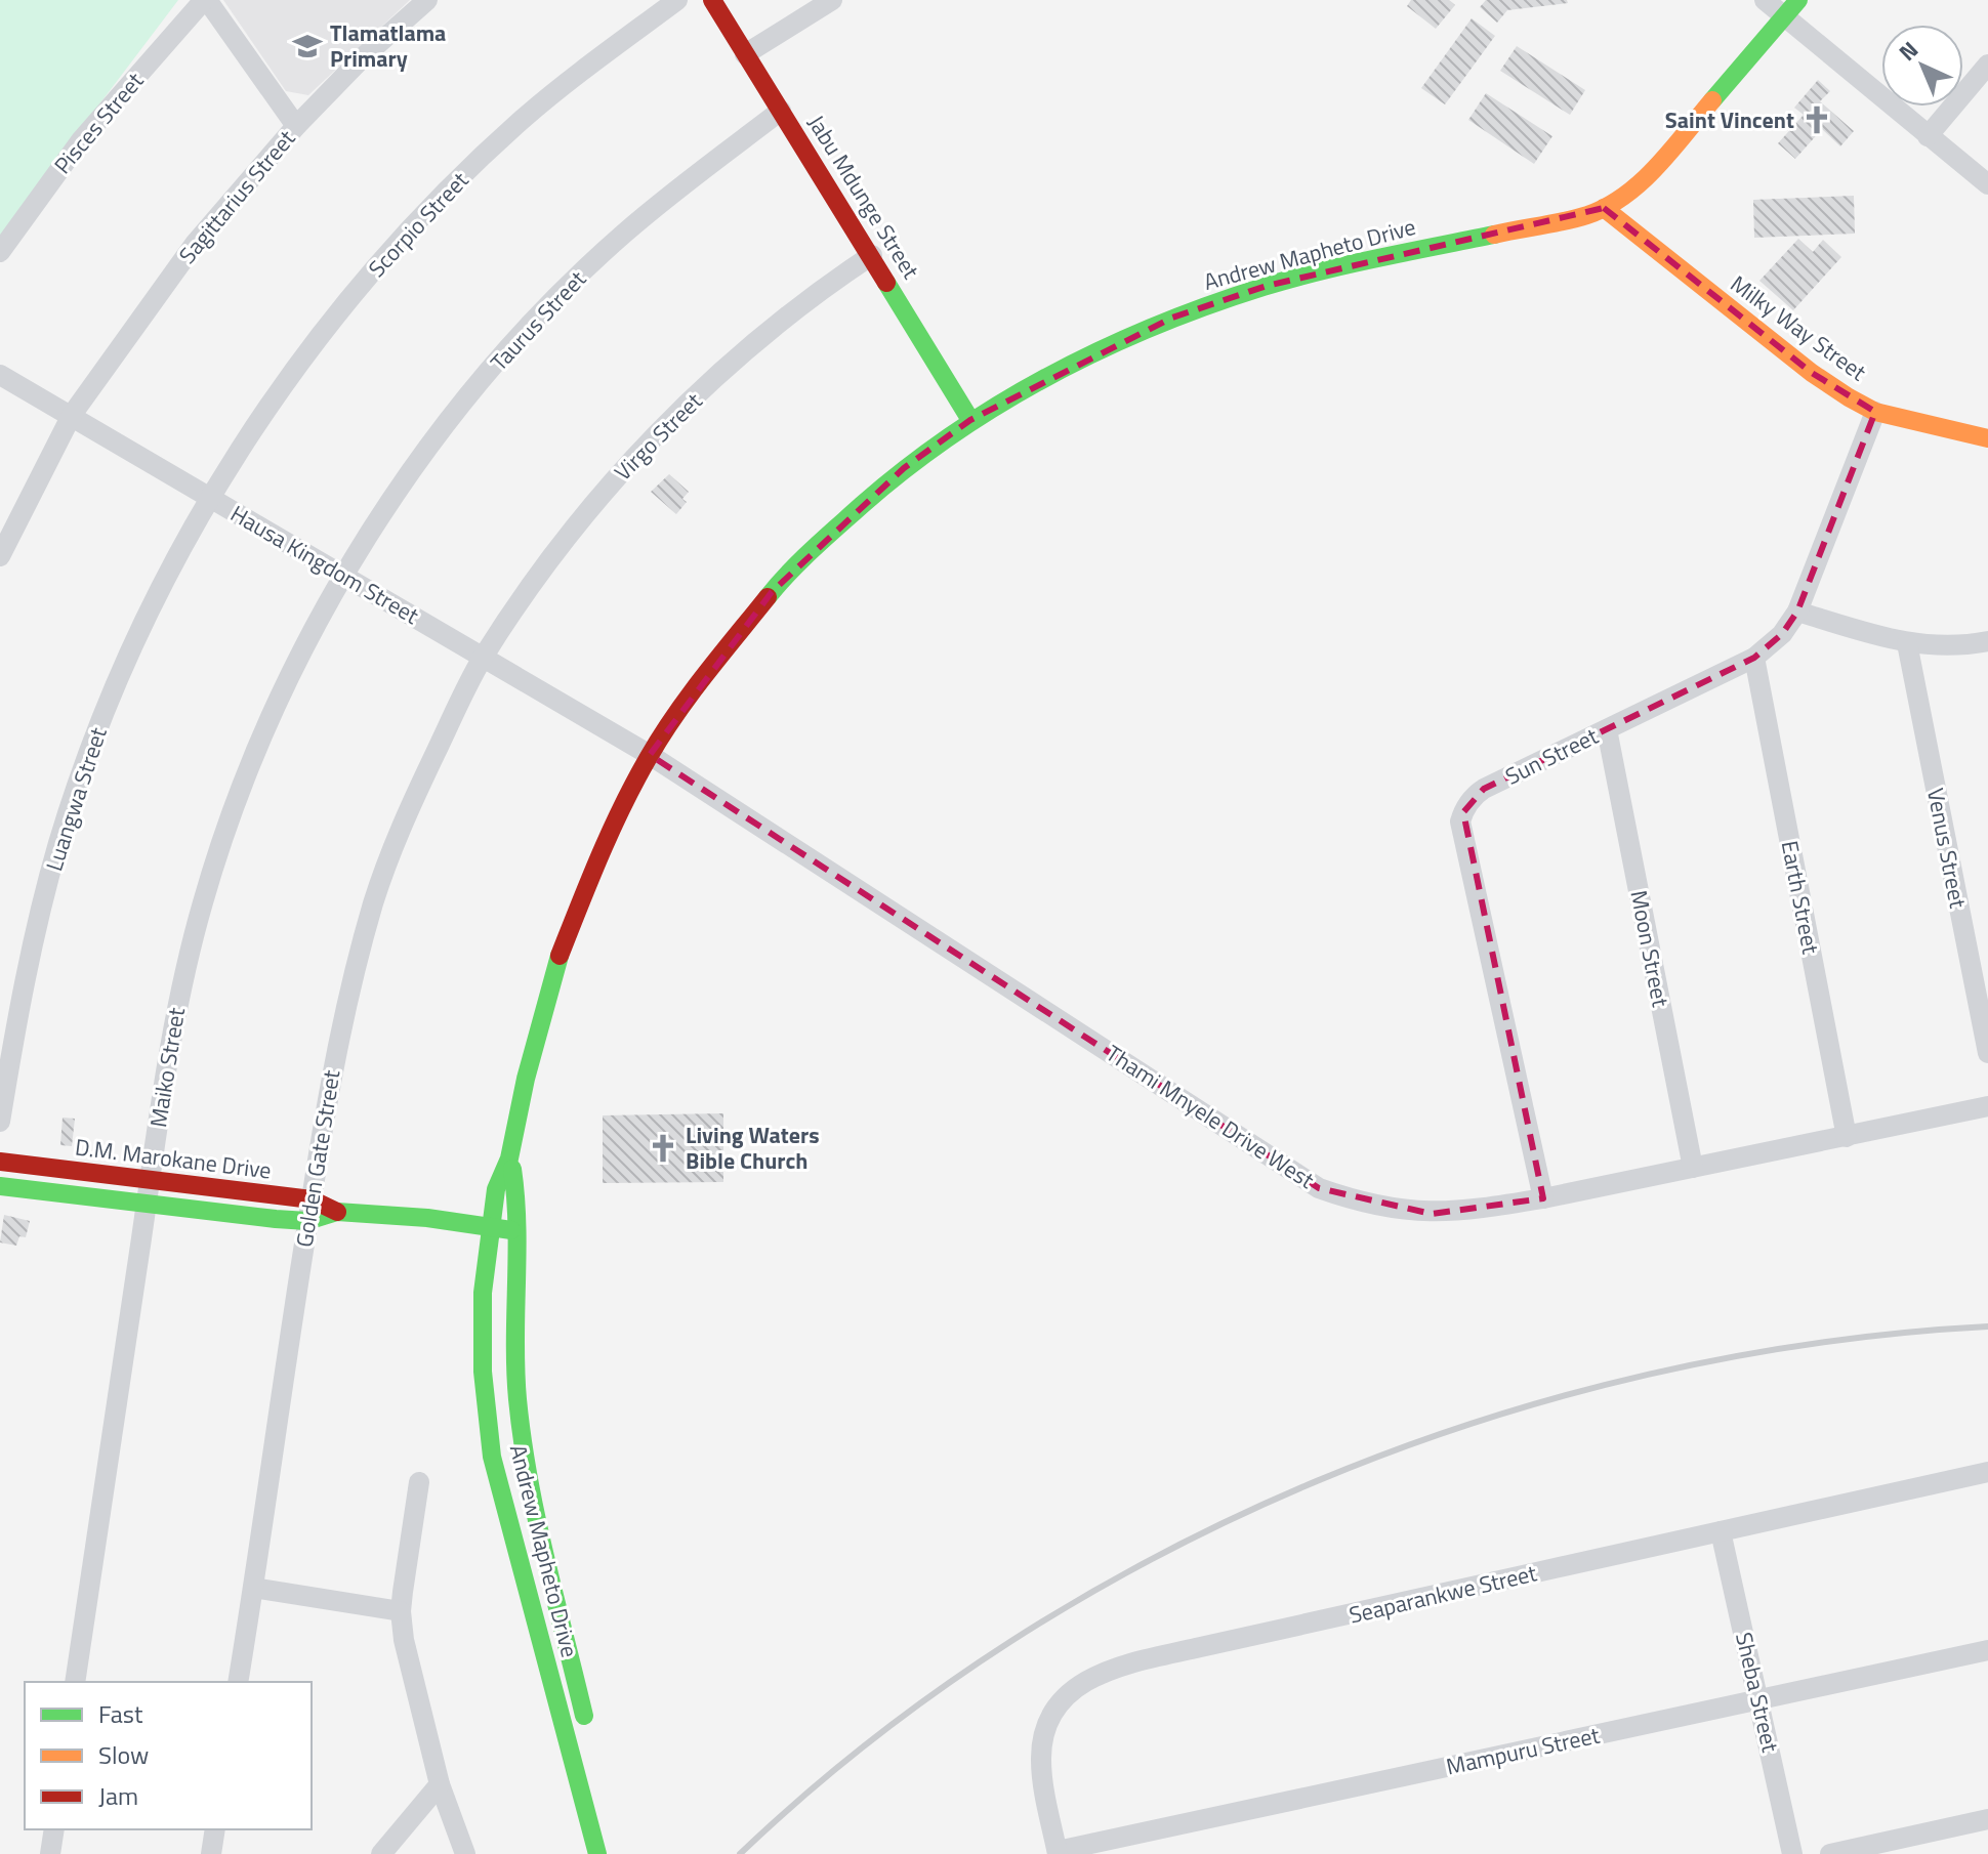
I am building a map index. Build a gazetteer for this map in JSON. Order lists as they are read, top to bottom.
{
  "streets": {
    "main road": [
      "Jabu Mdunge Street",
      "Andrew Mapheto Drive",
      "Milky Way Street",
      "D.M. Marokane Drive"
    ],
    "street": [
      "Pisces Street",
      "Sagittarius Street",
      "Scorpio Street",
      "Taurus Street",
      "Virgo Street",
      "Hausa Kingdom Street",
      "Sun Street",
      "Luangwa Street",
      "Venus Street",
      "Earth Street",
      "Moon Street",
      "Maiko Street",
      "Thami Mnyele Drive West",
      "Golden Gate Street",
      "Seaparankwe Street",
      "Sheba Street",
      "Mampuru Street"
    ]
  },
  "crossings": [
    ["Sagittarius Street", "Hausa Kingdom Street"],
    ["Jabu Mdunge Street", "Andrew Mapheto Drive"],
    ["Jabu Mdunge Street", "Taurus Street"],
    ["Jabu Mdunge Street", "Virgo Street"],
    ["Scorpio Street", "Hausa Kingdom Street"],
    ["Scorpio Street", "Luangwa Street"],
    ["Andrew Mapheto Drive", "Milky Way Street"],
    ["Andrew Mapheto Drive", "Hausa Kingdom Street"],
    ["Andrew Mapheto Drive", "Thami Mnyele Drive West"],
    ["Andrew Mapheto Drive", "D.M. Marokane Drive"],
    ["Taurus Street", "Hausa Kingdom Street"],
    ["Taurus Street", "Maiko Street"],
    ["Milky Way Street", "Sun Street"],
    ["Virgo Street", "Hausa Kingdom Street"],
    ["Virgo Street", "Golden Gate Street"],
    ["Hausa Kingdom Street", "Luangwa Street"],
    ["Hausa Kingdom Street", "Maiko Street"],
    ["Hausa Kingdom Street", "Thami Mnyele Drive West"],
    ["Hausa Kingdom Street", "Golden Gate Street"],
    ["Sun Street", "Earth Street"],
    ["Sun Street", "Moon Street"],
    ["Sun Street", "Thami Mnyele Drive West"],
    ["Earth Street", "Thami Mnyele Drive West"],
    ["Moon Street", "Thami Mnyele Drive West"],
    ["Maiko Street", "D.M. Marokane Drive"],
    ["D.M. Marokane Drive", "Golden Gate Street"],
    ["Seaparankwe Street", "Sheba Street"],
    ["Seaparankwe Street", "Mampuru Street"],
    ["Sheba Street", "Mampuru Street"]
  ],
  "places": {
    "school or university": ["Tlamatlama Primary"],
    "church": ["Saint Vincent", "Living Waters Bible Church"]
  },
  "legend": ["Fast", "Slow", "Jam"],
  "north": "top left"
}
